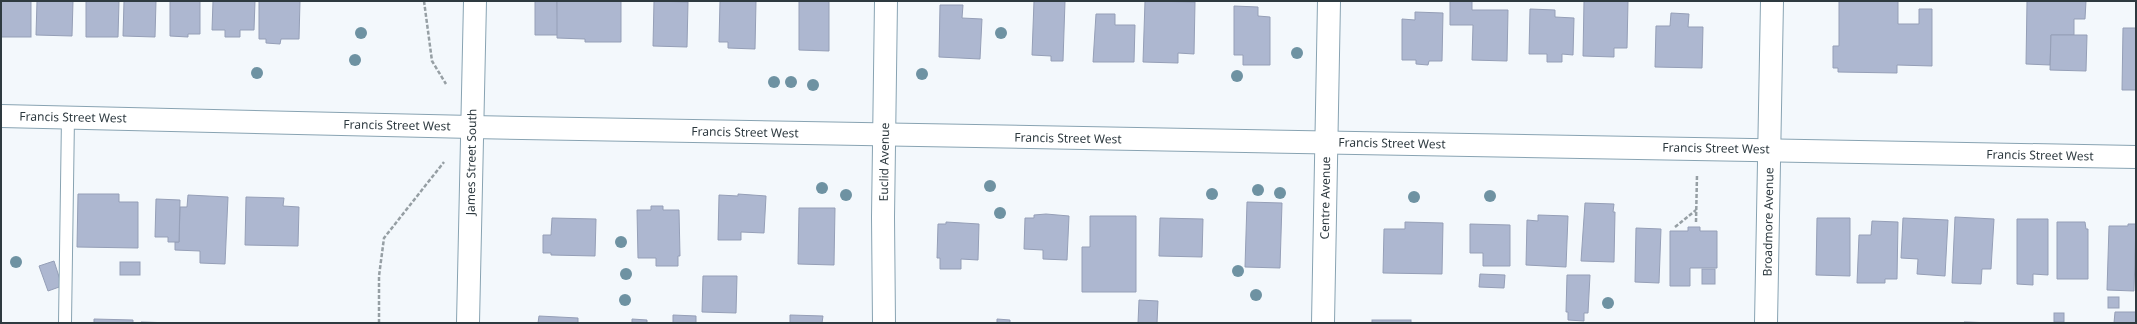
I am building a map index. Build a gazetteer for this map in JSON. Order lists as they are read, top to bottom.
{
  "streets": {
    "street": [
      "Francis Street West",
      "James Street South",
      "Euclid Avenue",
      "Centre Avenue",
      "Broadmore Avenue"
    ]
  },
  "crossings": [
    ["Francis Street West", "James Street South"],
    ["Francis Street West", "Euclid Avenue"],
    ["Francis Street West", "Centre Avenue"],
    ["Francis Street West", "Broadmore Avenue"]
  ]
}
